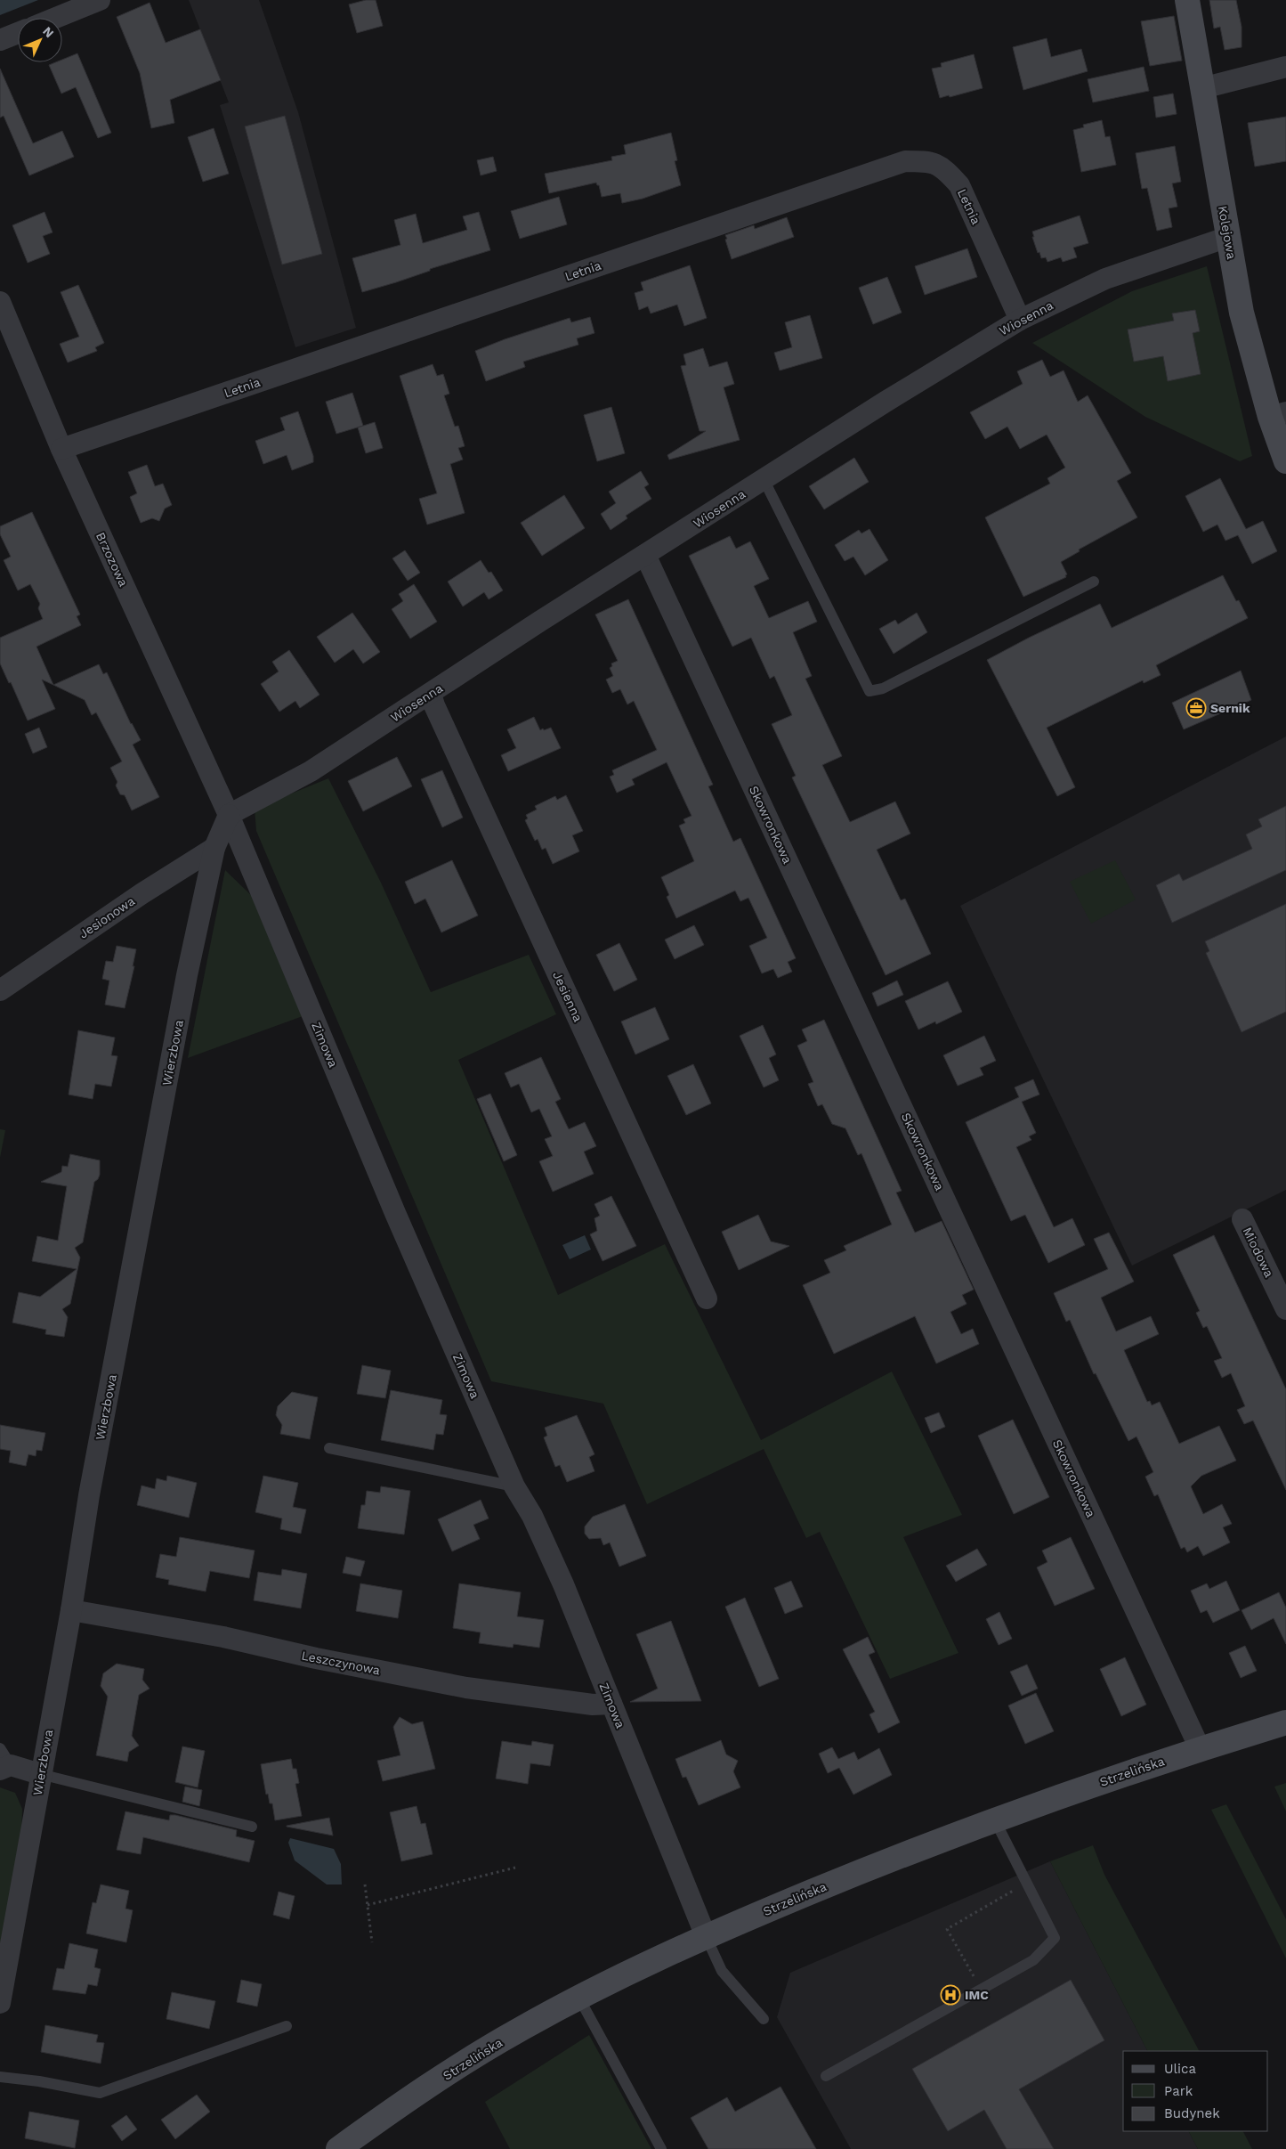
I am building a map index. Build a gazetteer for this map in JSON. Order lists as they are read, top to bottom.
{
  "streets": {
    "main road": ["Kolejowa", "Strzelińska"],
    "street": [
      "Letnia",
      "Wiosenna",
      "Brzozowa",
      "Skowronkowa",
      "Jesionowa",
      "Jesienna",
      "Zimowa",
      "Wierzbowa",
      "Miodowa",
      "Leszczynowa"
    ]
  },
  "crossings": [
    ["Letnia", "Wiosenna"],
    ["Letnia", "Brzozowa"],
    ["Kolejowa", "Wiosenna"],
    ["Wiosenna", "Brzozowa"],
    ["Wiosenna", "Skowronkowa"],
    ["Wiosenna", "Jesienna"],
    ["Wiosenna", "Zimowa"],
    ["Wiosenna", "Wierzbowa"],
    ["Brzozowa", "Zimowa"],
    ["Brzozowa", "Wierzbowa"],
    ["Skowronkowa", "Strzelińska"],
    ["Jesionowa", "Wierzbowa"],
    ["Zimowa", "Wierzbowa"],
    ["Zimowa", "Leszczynowa"],
    ["Zimowa", "Strzelińska"],
    ["Wierzbowa", "Leszczynowa"]
  ],
  "places": {
    "office": ["Sernik"],
    "hospital": ["IMC"]
  },
  "legend": ["Ulica", "Park", "Budynek"],
  "north": "top right"
}
